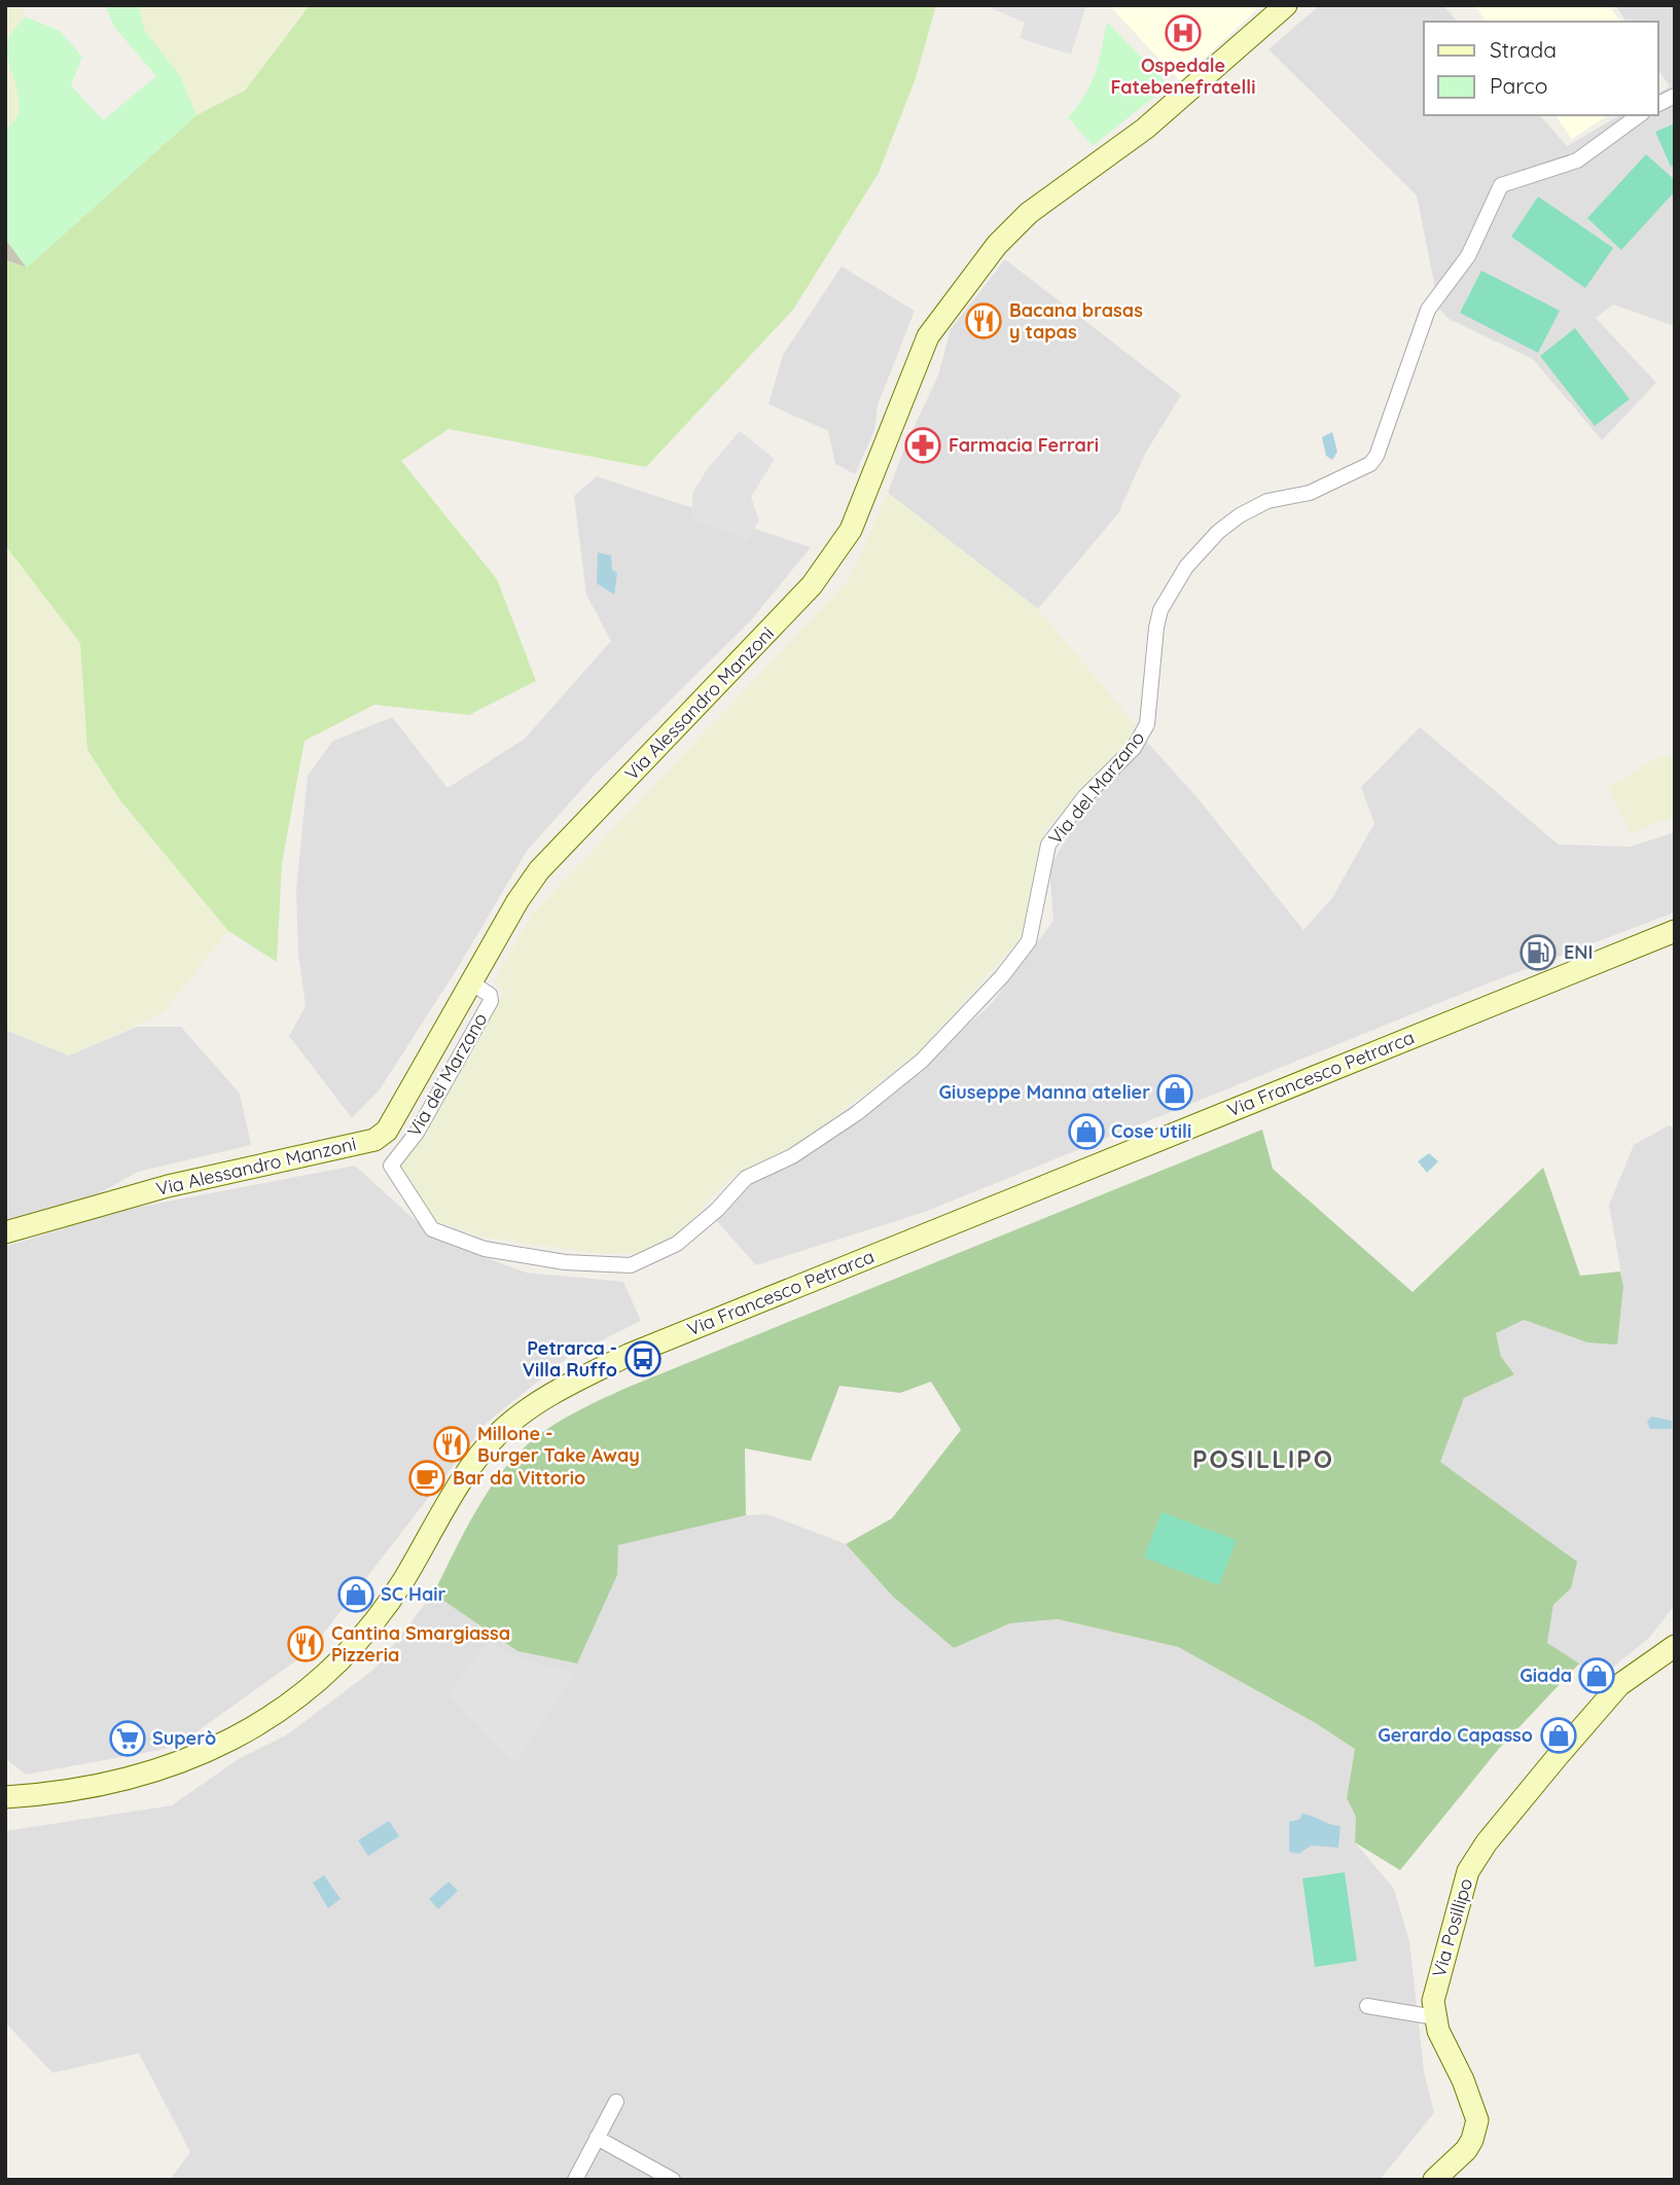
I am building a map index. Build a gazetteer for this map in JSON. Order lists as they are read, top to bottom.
{
  "streets": {
    "street": [
      "Via Alessandro Manzoni",
      "Via del Marzano",
      "Via Francesco Petrarca",
      "Via Posillipo"
    ]
  },
  "crossings": [
    ["Via Alessandro Manzoni", "Via del Marzano"]
  ],
  "districts": ["POSILLIPO"],
  "places": {
    "hospital": ["Ospedale Fatebenefratelli"],
    "restaurant": ["Bacana brasas y tapas", "Millone - Burger Take Away", "Cantina Smargiassa Pizzeria"],
    "pharmacy": ["Farmacia Ferrari"],
    "fuel station": ["ENI"],
    "shop": [
      "Giuseppe Manna atelier",
      "Cose utili",
      "SC Hair",
      "Giada",
      "Gerardo Capasso"
    ],
    "bus stop": ["Petrarca - Villa Ruffo"],
    "cafe": ["Bar da Vittorio"],
    "supermarket": ["Superò"]
  },
  "legend": ["Strada", "Parco"]
}
